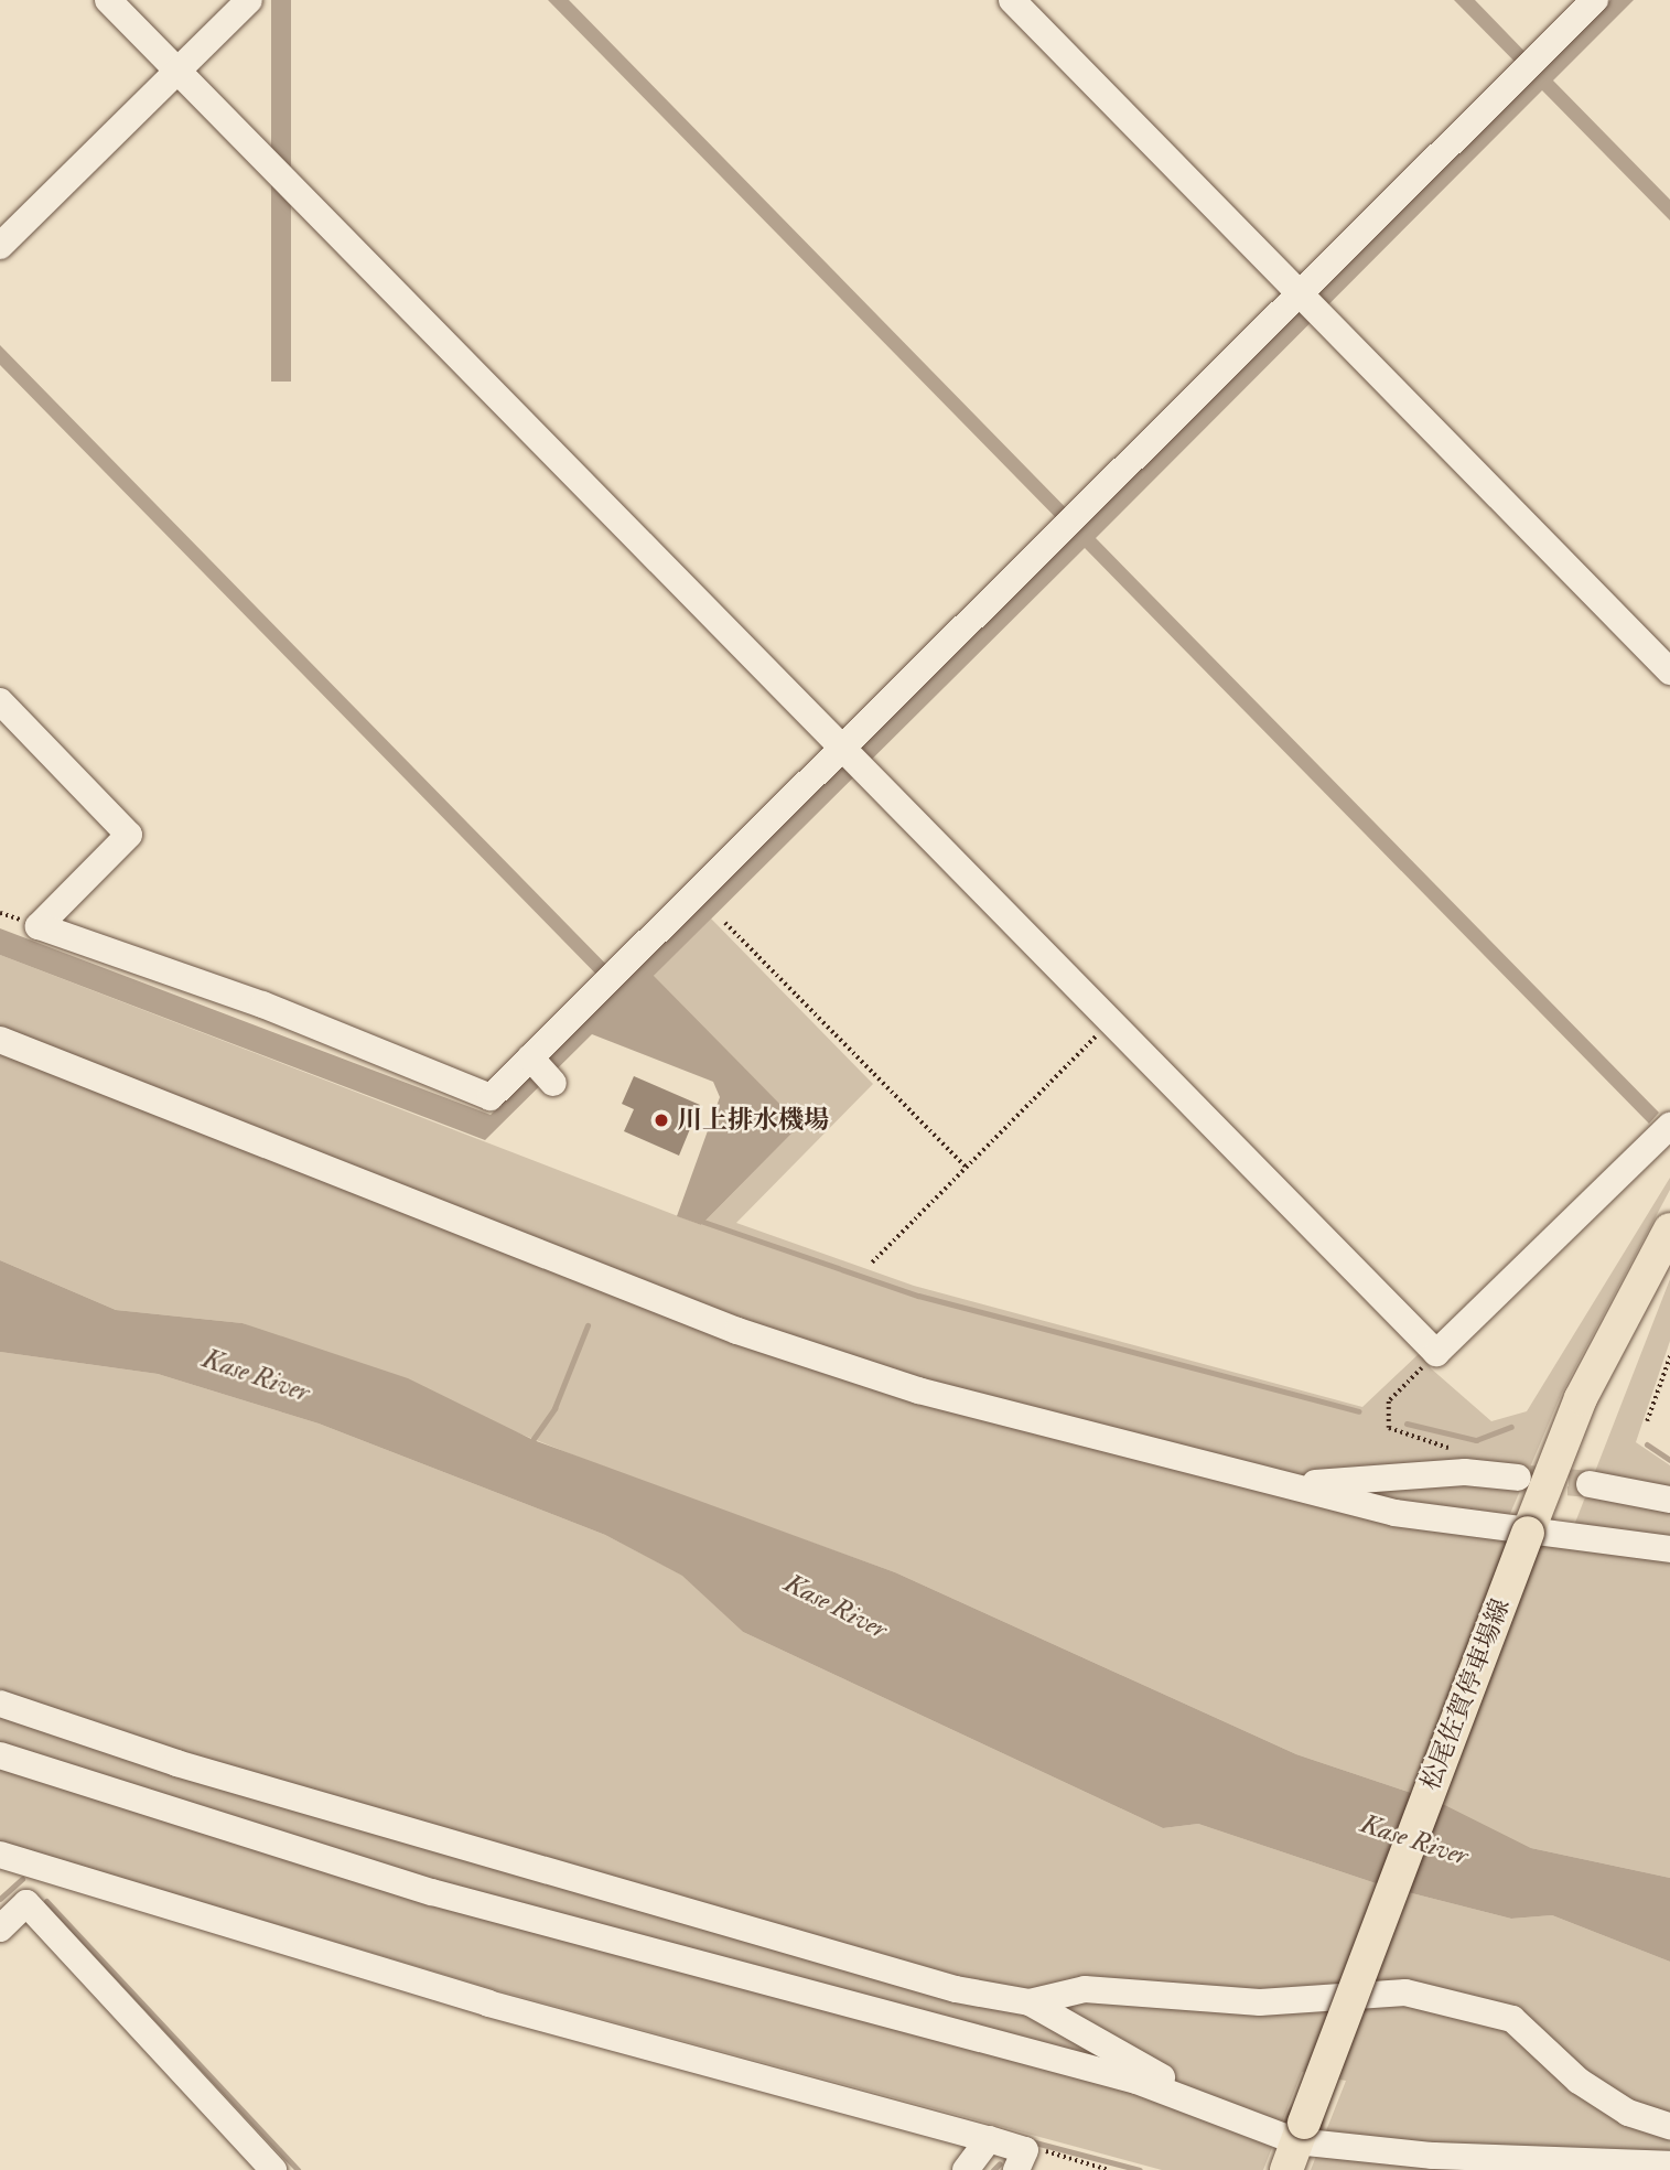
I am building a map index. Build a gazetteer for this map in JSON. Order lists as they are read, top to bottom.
{
  "streets": {
    "main road": ["松尾佐賀停車場線"]
  },
  "water": ["Kase River"],
  "places": ["川上排水機場"]
}
